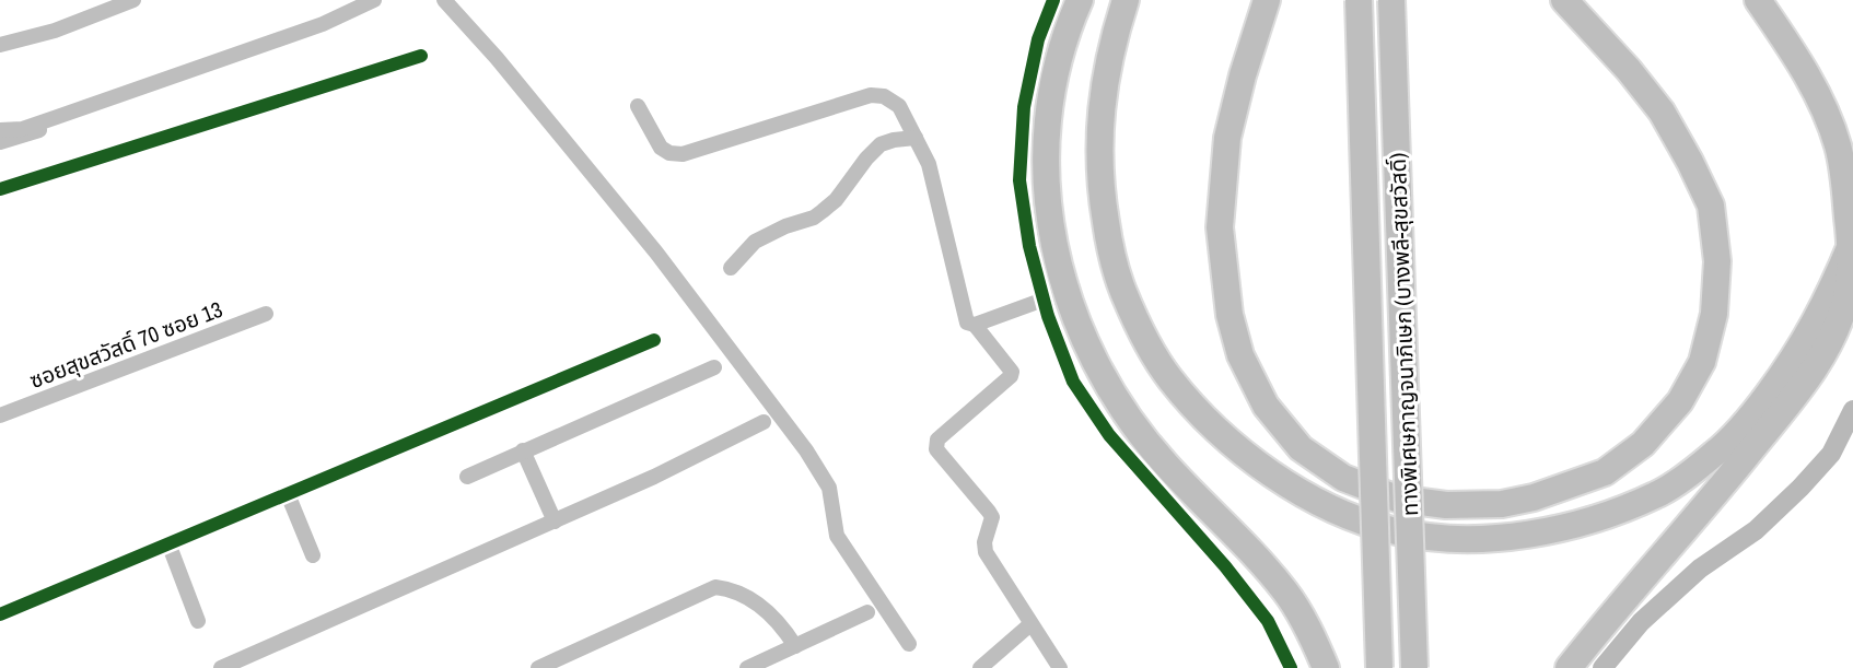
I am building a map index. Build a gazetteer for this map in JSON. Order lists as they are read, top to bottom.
{
  "streets": {
    "highway": ["ทางพิเศษกาญจนาภิเษก (บางพลี-สุขสวัสดิ์)"],
    "street": ["ซอยสุขสวัสดิ์ 70 ซอย 13"]
  }
}
